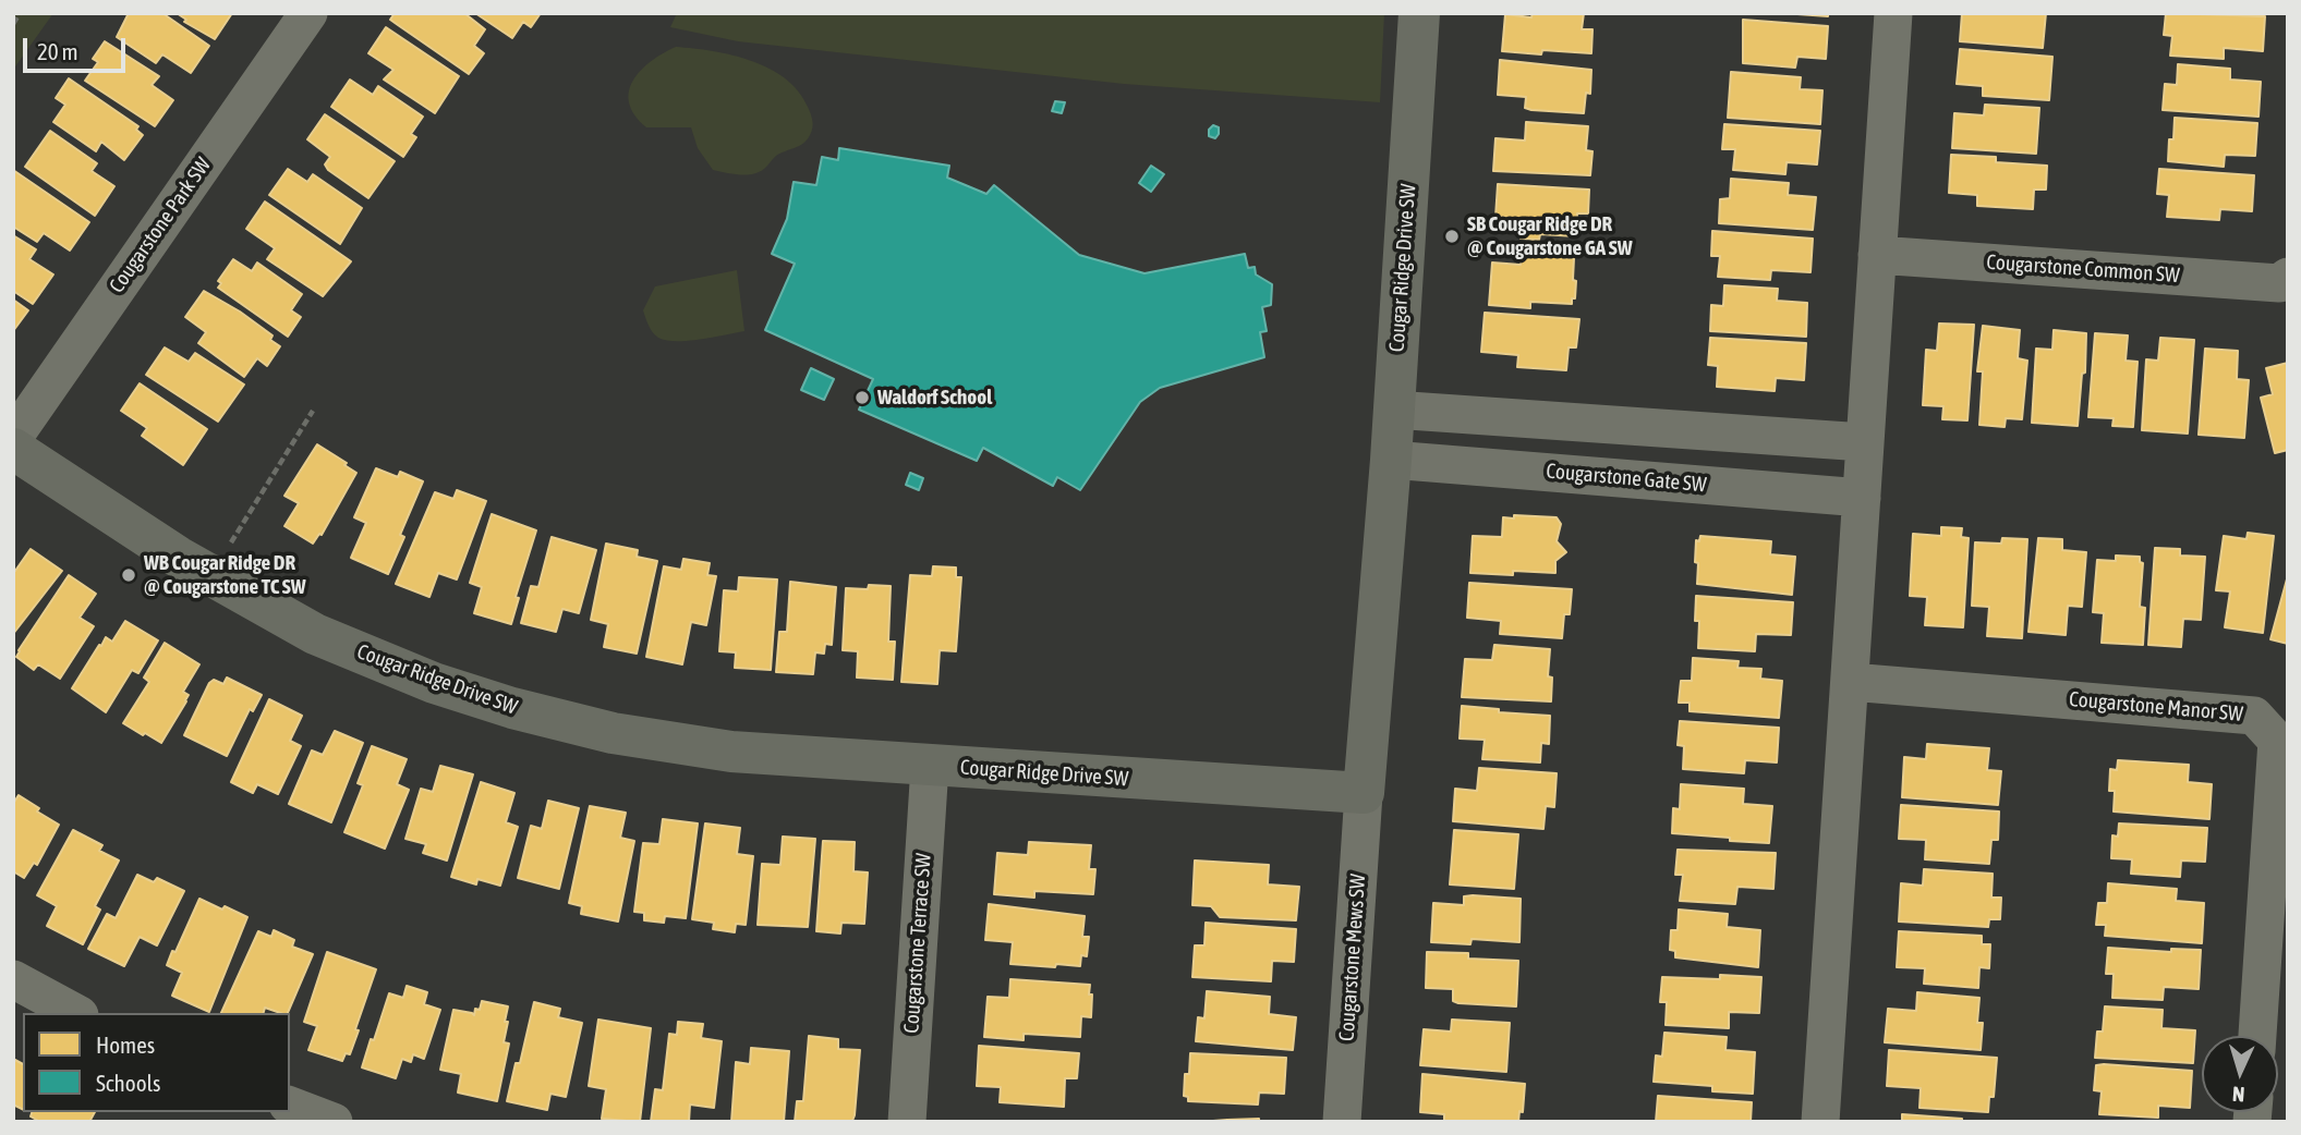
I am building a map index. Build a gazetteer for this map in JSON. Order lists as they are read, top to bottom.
{
  "streets": {
    "street": [
      "Cougarstone Park SW",
      "Cougar Ridge Drive SW",
      "Cougarstone Common SW",
      "Cougarstone Gate SW",
      "Cougarstone Manor SW",
      "Cougarstone Terrace SW",
      "Cougarstone Mews SW"
    ]
  },
  "crossings": [
    ["Cougar Ridge Drive SW", "Cougarstone Gate SW"],
    ["Cougar Ridge Drive SW", "Cougarstone Terrace SW"],
    ["Cougar Ridge Drive SW", "Cougarstone Mews SW"]
  ],
  "places": ["SB Cougar Ridge DR @ Cougarstone GA SW", "Waldorf School", "WB Cougar Ridge DR @ Cougarstone TC SW"],
  "legend": ["Homes", "Schools"],
  "scale_bar": "20 m",
  "north": "bottom"
}
